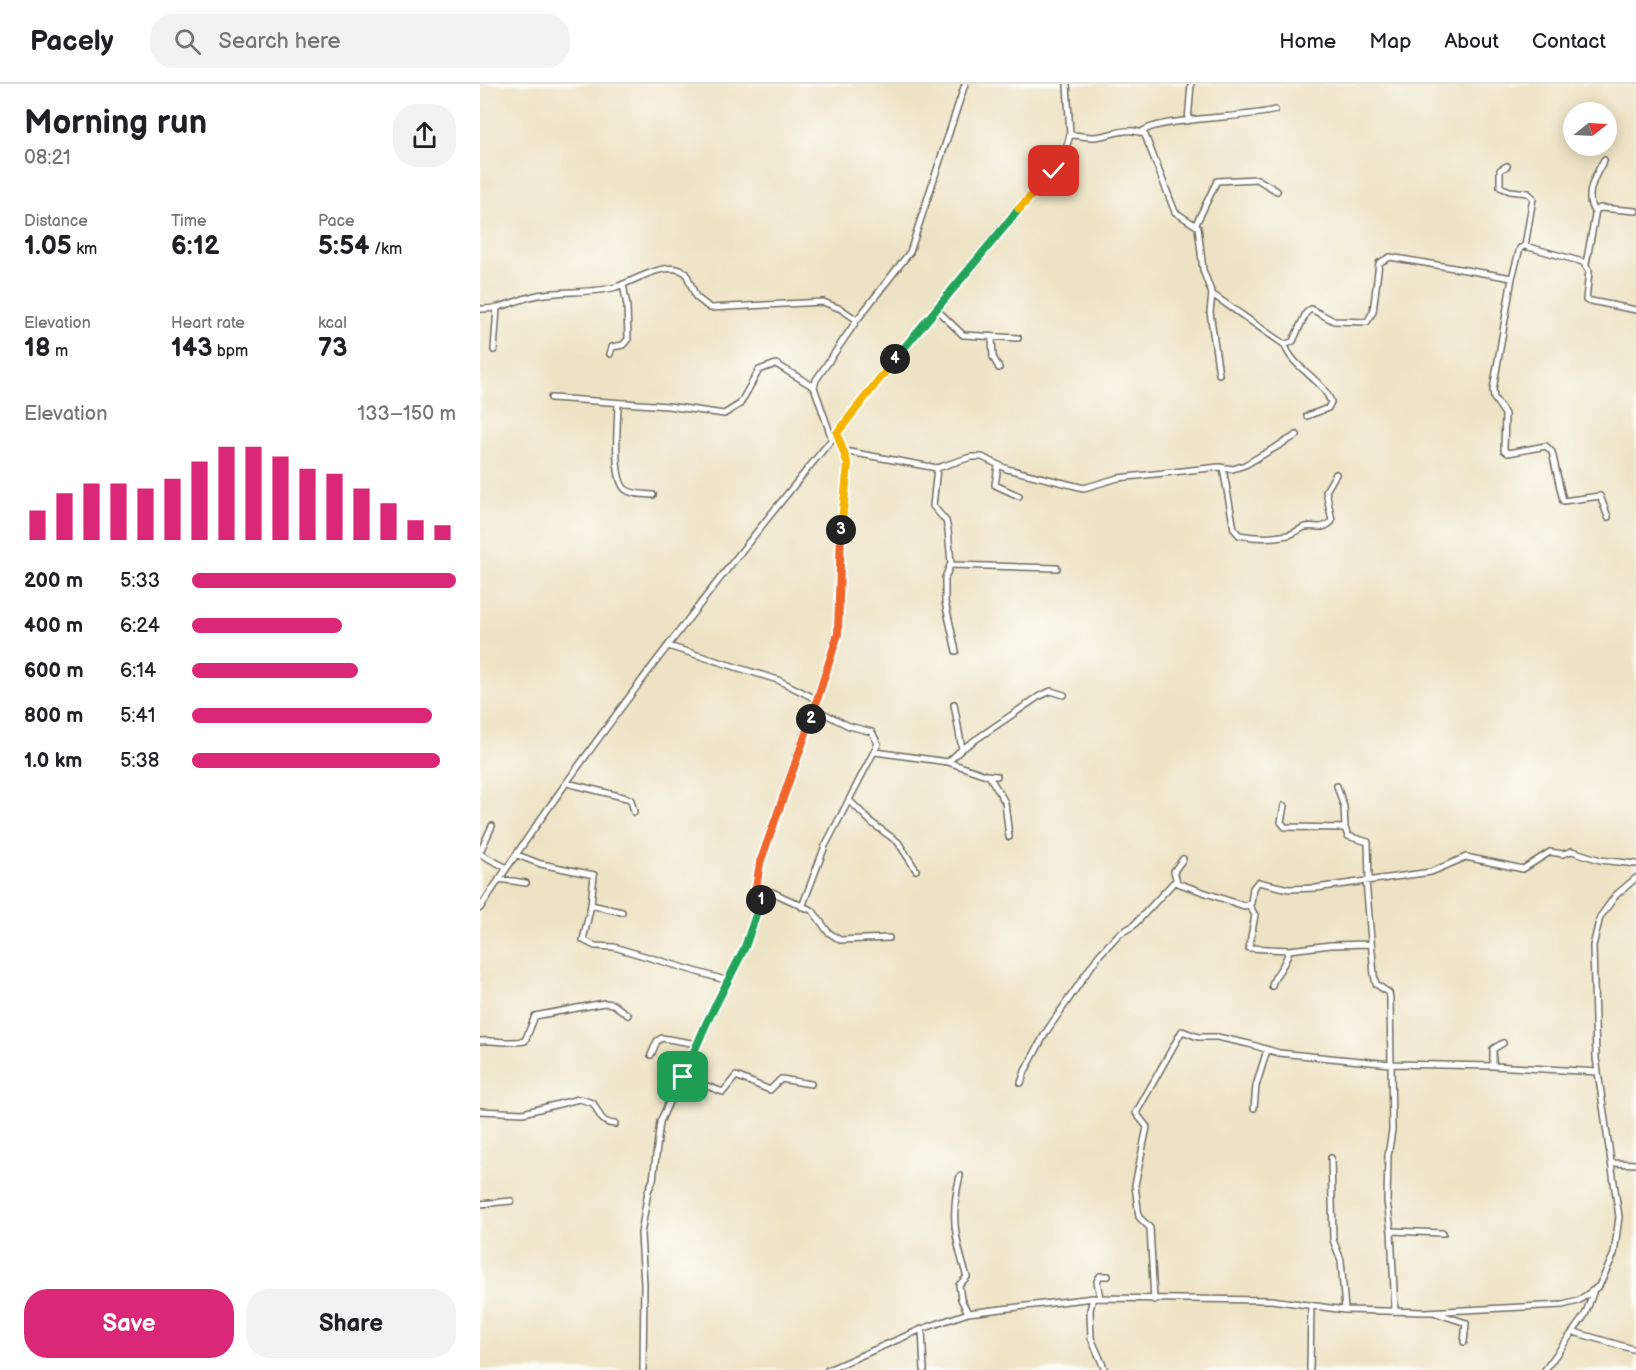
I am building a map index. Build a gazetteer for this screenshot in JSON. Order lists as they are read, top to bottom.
{
  "north": "right",
  "page": {
    "header": "Pacely",
    "search": "Search here",
    "nav": [
      "Home",
      "Map",
      "About",
      "Contact"
    ],
    "heading": ["Morning run", "08:21"],
    "stats": [
      ["Distance", "1.05 km"],
      ["Time", "6:12"],
      ["Pace", "5:54 /km"],
      ["Elevation", "18 m"],
      ["Heart rate", "143 bpm"],
      ["kcal", "73"]
    ],
    "pins": [
      "4",
      "3",
      "2",
      "1"
    ],
    "chart": ["Elevation", "133–150 m"],
    "list": [
      {
        "name": "200 m",
        "note": "5:33"
      },
      {
        "name": "400 m",
        "note": "6:24"
      },
      {
        "name": "600 m",
        "note": "6:14"
      },
      {
        "name": "800 m",
        "note": "5:41"
      },
      {
        "name": "1.0 km",
        "note": "5:38"
      }
    ],
    "buttons": ["Save", "Share"]
  }
}
